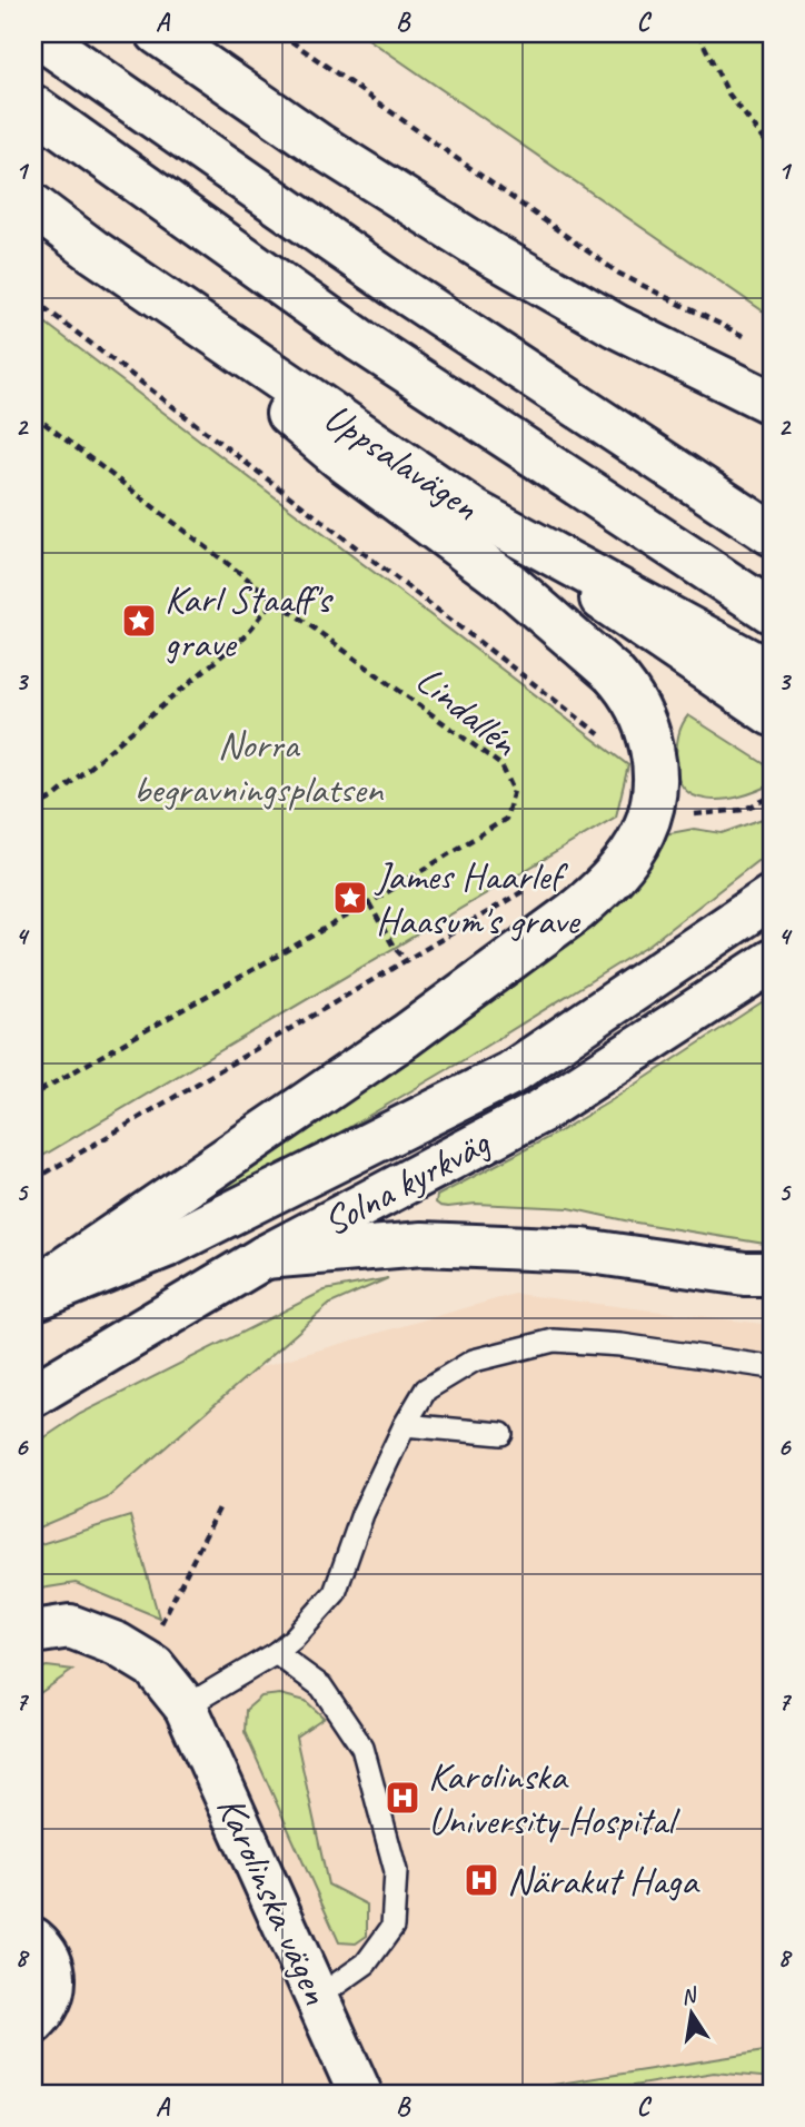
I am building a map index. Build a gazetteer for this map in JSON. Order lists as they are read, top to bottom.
{
  "streets": {
    "main road": ["Uppsalavägen", "Solna kyrkväg", "Karolinska vägen"],
    "path": ["Lindallén"]
  },
  "parks": ["Norra begravningsplatsen"],
  "places": {
    "place": ["Karl Staaff's grave", "James Haarlef Haasum's grave"],
    "hospital": ["Karolinska University Hospital", "Närakut Haga"]
  },
  "north": "top",
  "grid": {
    "columns": ["A", "B", "C"],
    "rows": [
      "1",
      "2",
      "3",
      "4",
      "5",
      "6",
      "7",
      "8"
    ]
  }
}
